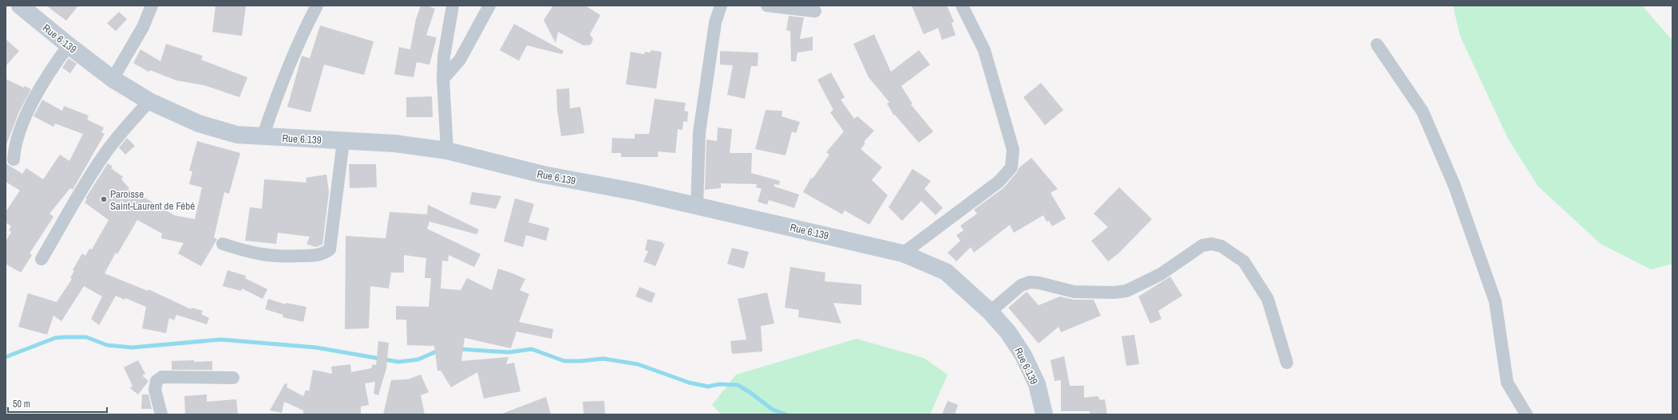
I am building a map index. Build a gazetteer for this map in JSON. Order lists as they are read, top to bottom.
{
  "streets": {
    "street": ["Rue 6.139"]
  },
  "places": ["Paroisse Saint-Laurent de Fébé"],
  "scale_bar": "50 m"
}
